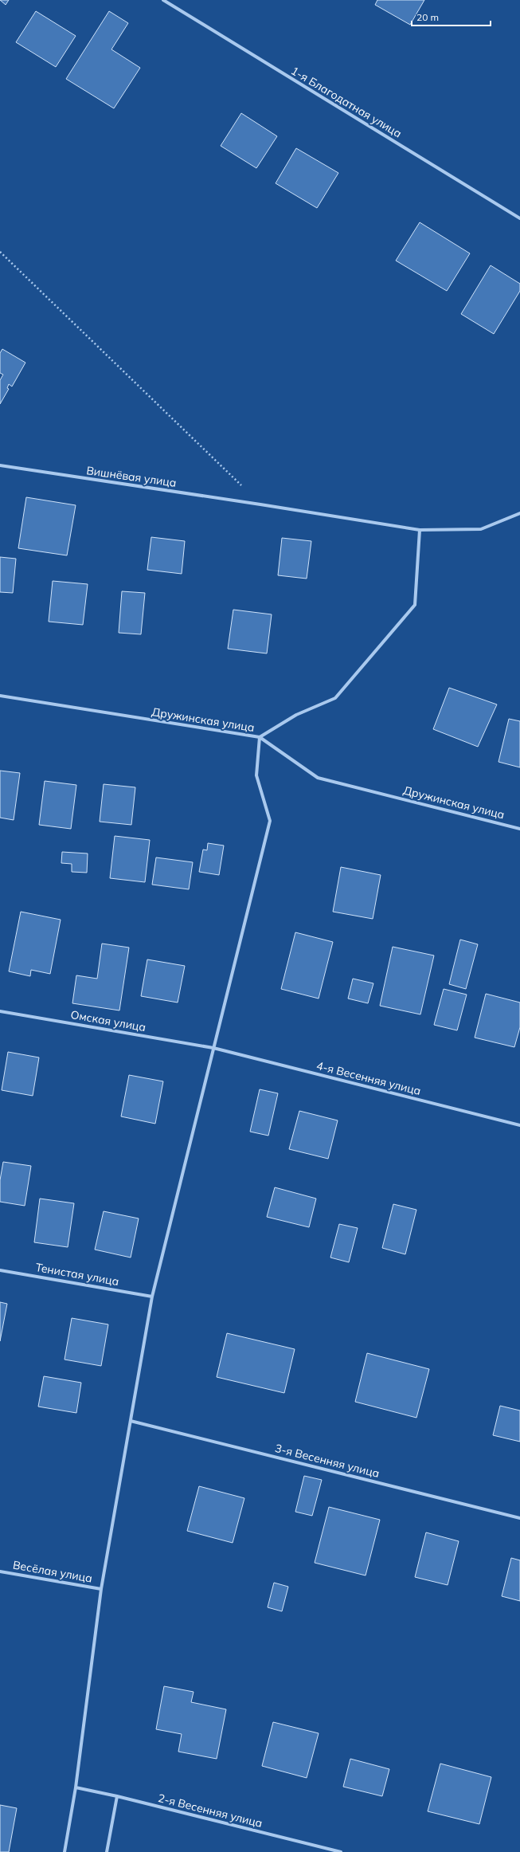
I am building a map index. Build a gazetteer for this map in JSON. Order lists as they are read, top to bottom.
{
  "streets": {
    "street": [
      "1-я Благодатная улица",
      "Вишнёвая улица",
      "Дружинская улица",
      "Омская улица",
      "4-я Весенняя улица",
      "Тенистая улица",
      "3-я Весенняя улица",
      "Весёлая улица",
      "2-я Весенняя улица"
    ]
  },
  "crossings": [
    ["Омская улица", "4-я Весенняя улица"]
  ],
  "scale_bar": "20 m"
}
